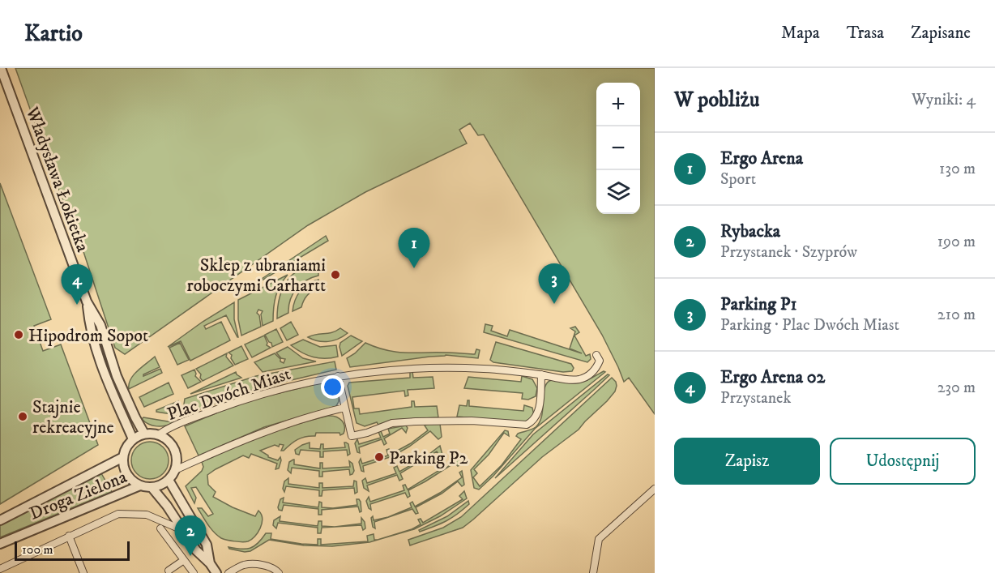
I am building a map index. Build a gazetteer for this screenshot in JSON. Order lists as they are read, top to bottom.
{
  "streets": {
    "street": ["Władysława Łokietka", "Plac Dwóch Miast", "Droga Zielona"]
  },
  "crossings": [
    ["Władysława Łokietka", "Plac Dwóch Miast"],
    ["Władysława Łokietka", "Droga Zielona"],
    ["Plac Dwóch Miast", "Droga Zielona"]
  ],
  "places": [
    "Sklep z ubraniami roboczymi Carhartt",
    "Hipodrom Sopot",
    "Stajnie rekreacyjne",
    "Parking P2"
  ],
  "scale_bar": "100 m",
  "page": {
    "header": "Kartio",
    "nav": ["Mapa", "Trasa", "Zapisane"],
    "heading": ["W pobliżu", "Wyniki: 4"],
    "map_buttons": ["+", "−"],
    "list": [
      {
        "mark": "1",
        "name": "Ergo Arena",
        "note": "Sport",
        "value": "130 m"
      },
      {
        "mark": "2",
        "name": "Rybacka",
        "note": "Przystanek · Szyprów",
        "value": "190 m"
      },
      {
        "mark": "3",
        "name": "Parking P1",
        "note": "Parking · Plac Dwóch Miast",
        "value": "210 m"
      },
      {
        "mark": "4",
        "name": "Ergo Arena 02",
        "note": "Przystanek",
        "value": "230 m"
      }
    ],
    "pins": [
      "1",
      "3",
      "4",
      "2"
    ],
    "buttons": ["Zapisz", "Udostępnij"],
    "scale": "100 m"
  }
}
